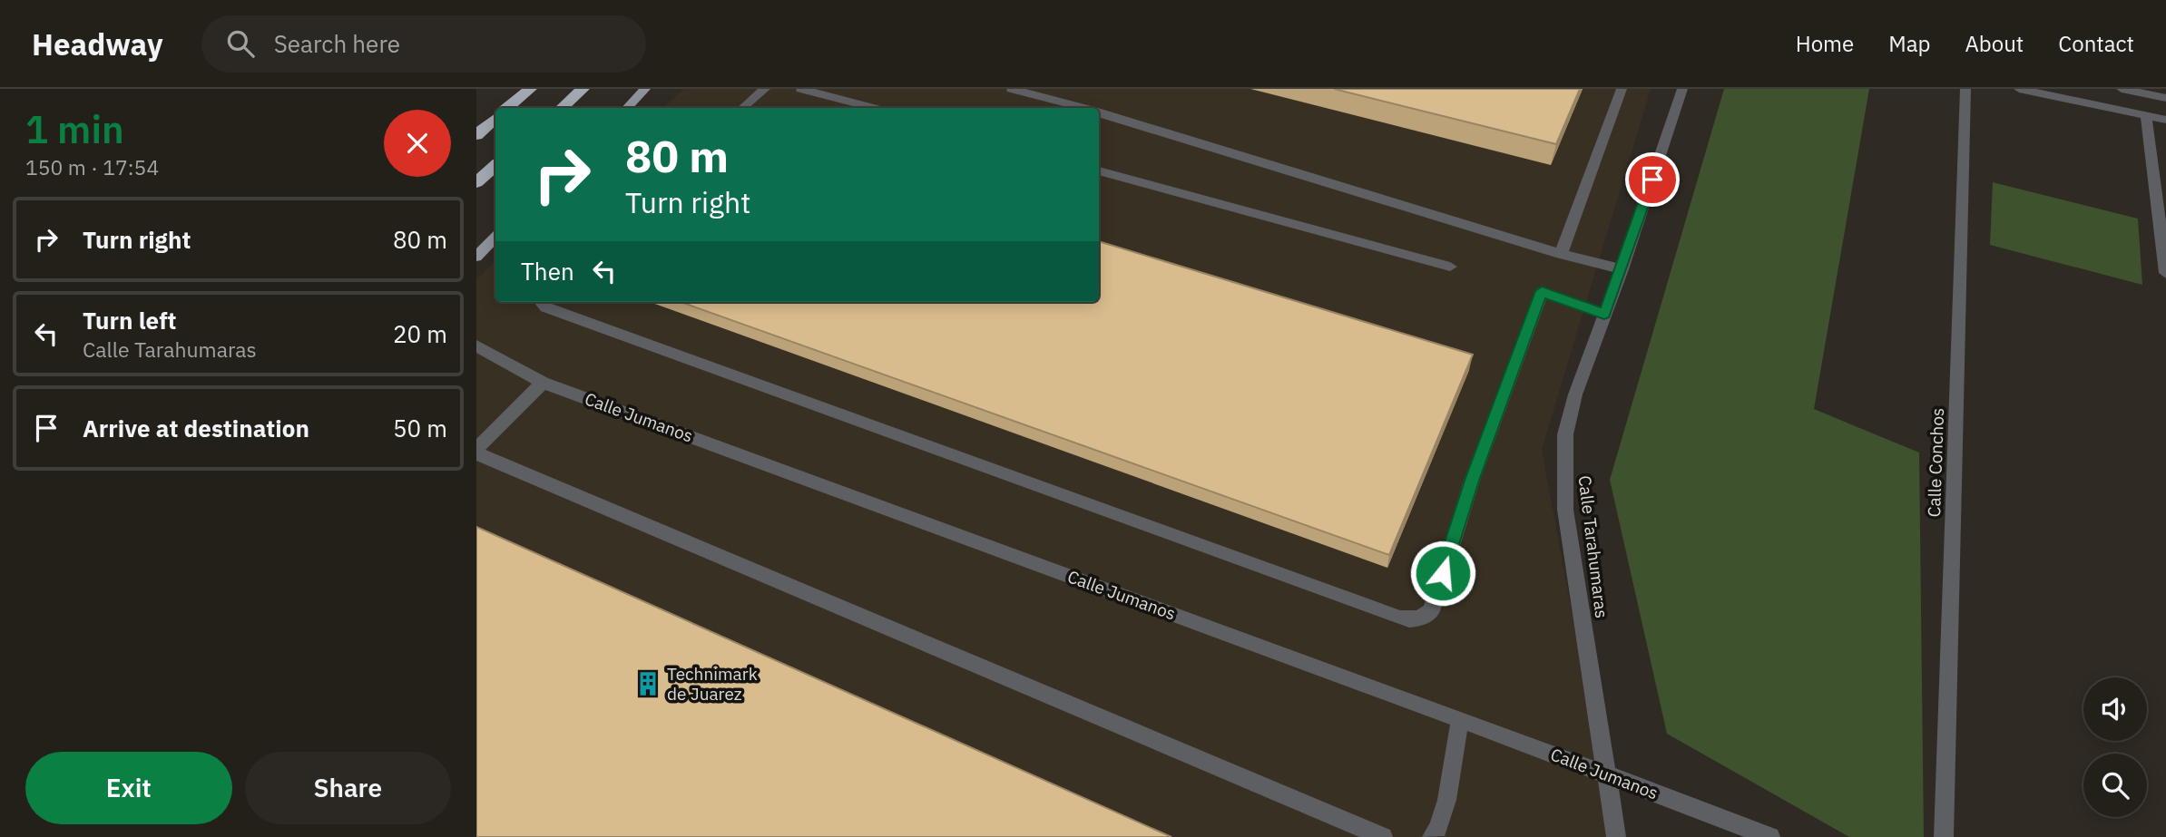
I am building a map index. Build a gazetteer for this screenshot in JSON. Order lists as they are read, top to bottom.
{
  "streets": {
    "street": ["Calle Jumanos", "Calle Conchos", "Calle Tarahumaras"]
  },
  "crossings": [
    ["Calle Jumanos", "Calle Tarahumaras"]
  ],
  "places": {
    "building": ["Technimark de Juarez"]
  },
  "page": {
    "header": "Headway",
    "search": "Search here",
    "nav": [
      "Home",
      "Map",
      "About",
      "Contact"
    ],
    "heading": ["1 min", "150 m · 17:54"],
    "turn": ["80 m", "Turn right"],
    "list": [
      {
        "name": "Turn right",
        "value": "80 m"
      },
      {
        "name": "Turn left",
        "note": "Calle Tarahumaras",
        "value": "20 m"
      },
      {
        "name": "Arrive at destination",
        "value": "50 m"
      }
    ],
    "then": "Then",
    "buttons": ["Exit", "Share"]
  }
}
